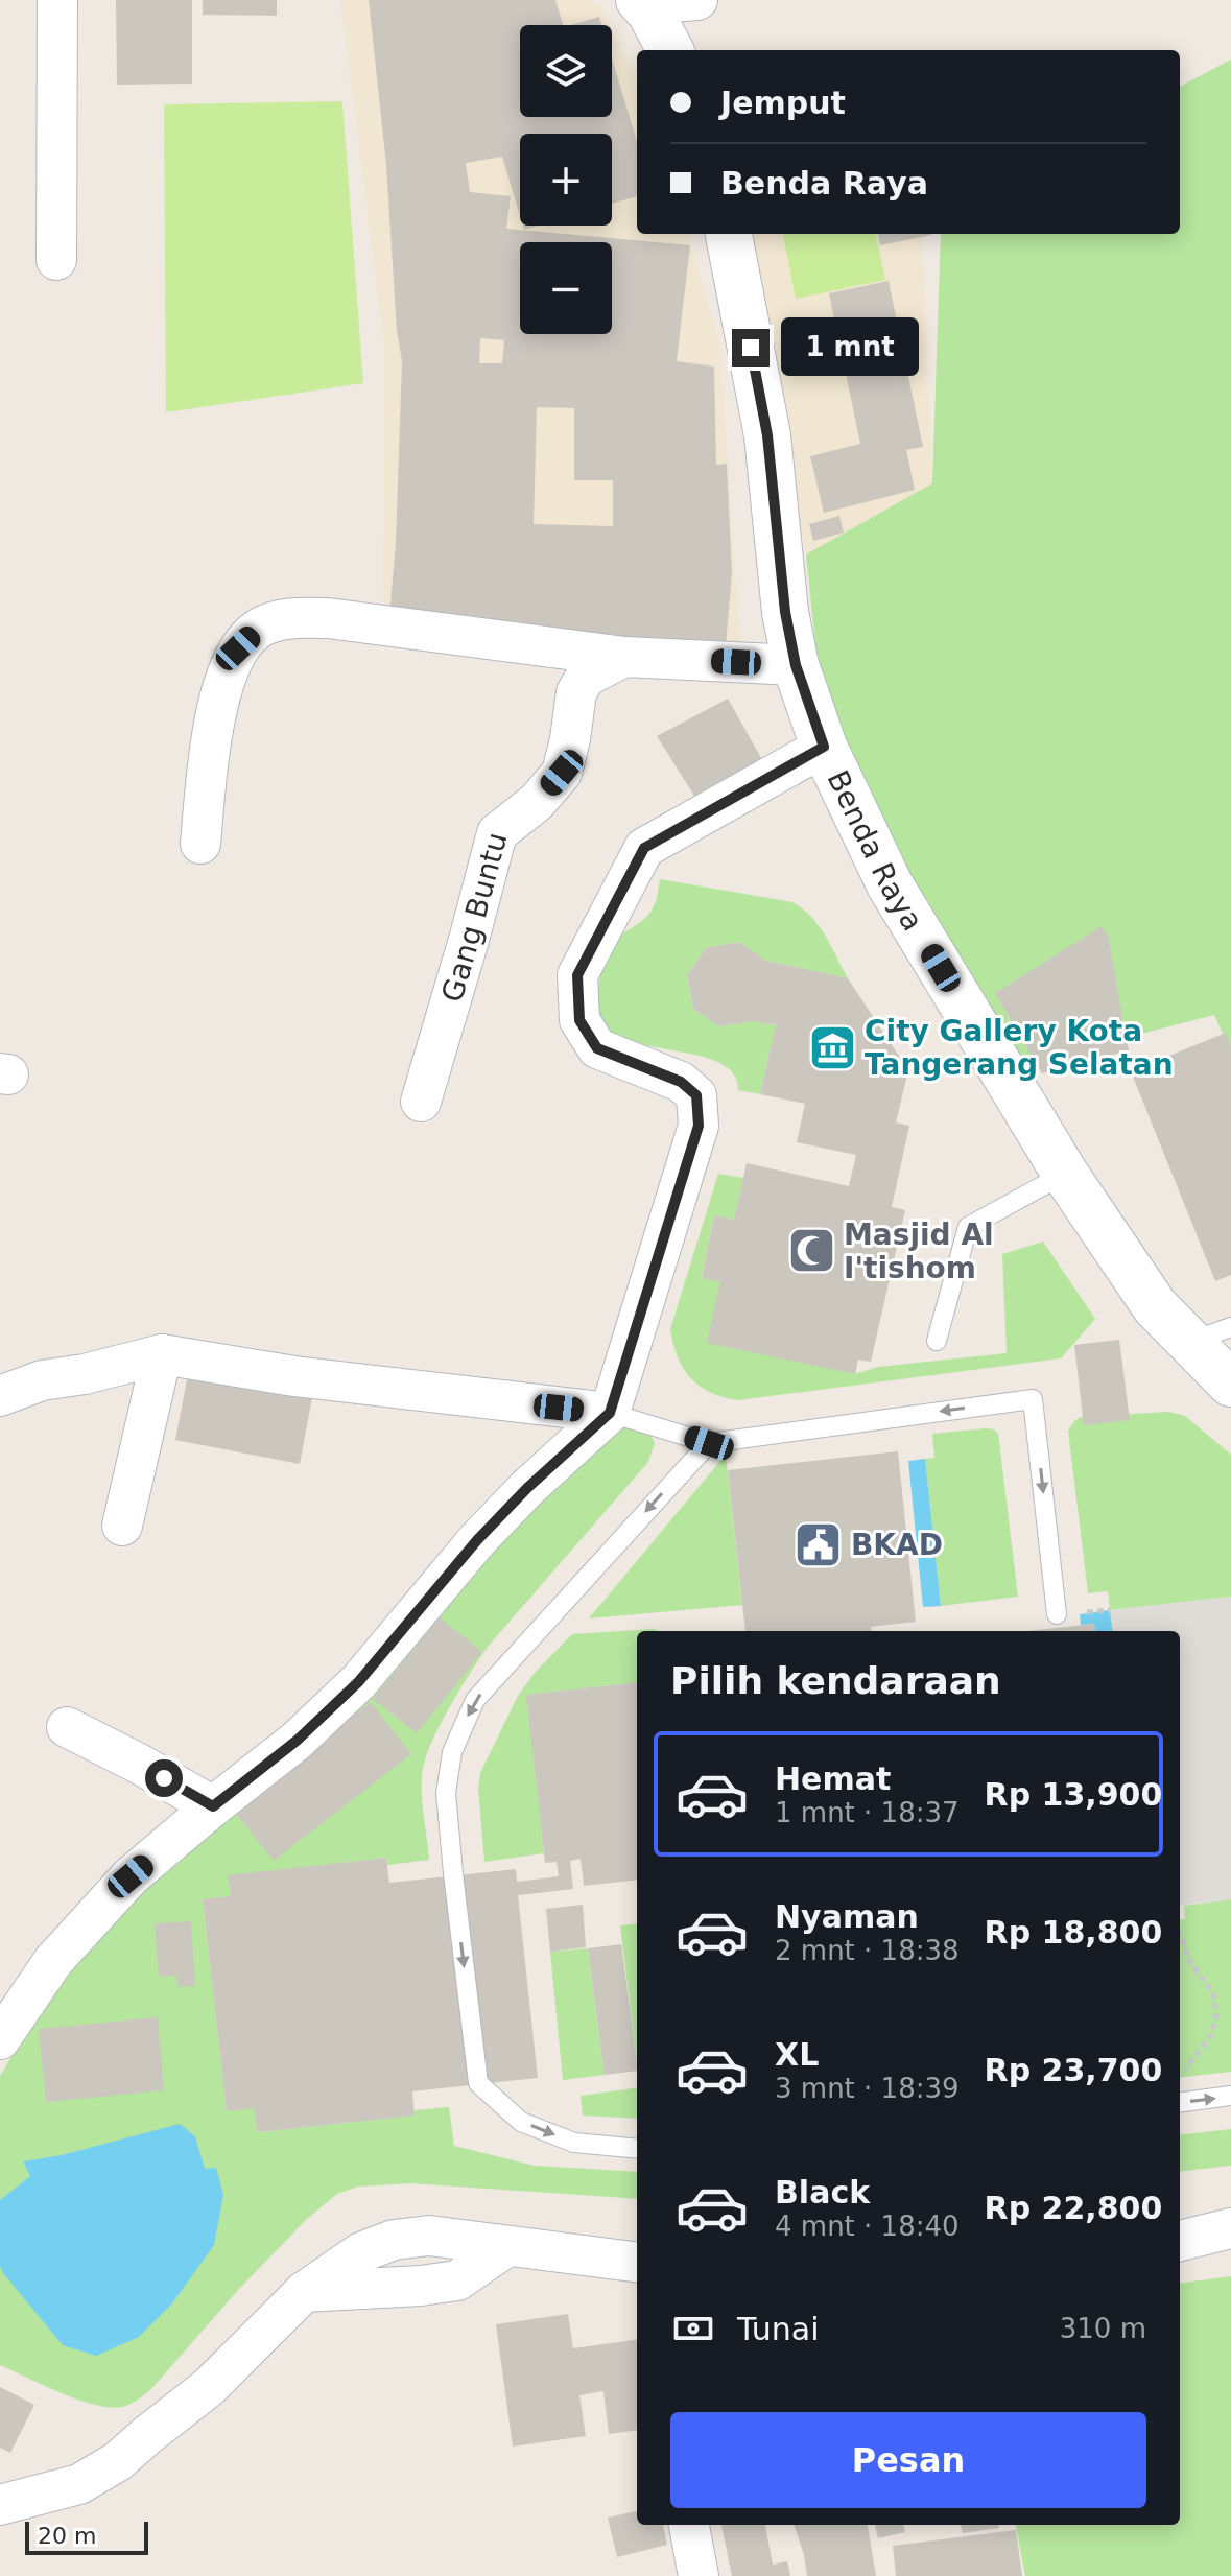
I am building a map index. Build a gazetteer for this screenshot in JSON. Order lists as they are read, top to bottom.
{
  "streets": {
    "street": ["Benda Raya", "Gang Buntu"]
  },
  "crossings": [
    ["Benda Raya", "Gang Buntu"]
  ],
  "places": {
    "museum": ["City Gallery Kota Tangerang Selatan"],
    "mosque": ["Masjid Al I'tishom"],
    "public building": ["BKAD"]
  },
  "scale_bar": "20 m",
  "page": {
    "map_buttons": ["+", "−"],
    "banner": ["Jemput", "Benda Raya"],
    "bubble": "1 mnt",
    "heading": "Pilih kendaraan",
    "list": [
      {
        "name": "Hemat",
        "note": "1 mnt · 18:37",
        "value": "Rp 13,900"
      },
      {
        "name": "Nyaman",
        "note": "2 mnt · 18:38",
        "value": "Rp 18,800"
      },
      {
        "name": "XL",
        "note": "3 mnt · 18:39",
        "value": "Rp 23,700"
      },
      {
        "name": "Black",
        "note": "4 mnt · 18:40",
        "value": "Rp 22,800"
      }
    ],
    "pay": ["Tunai", "310 m"],
    "buttons": "Pesan",
    "scale": "20 m"
  }
}
